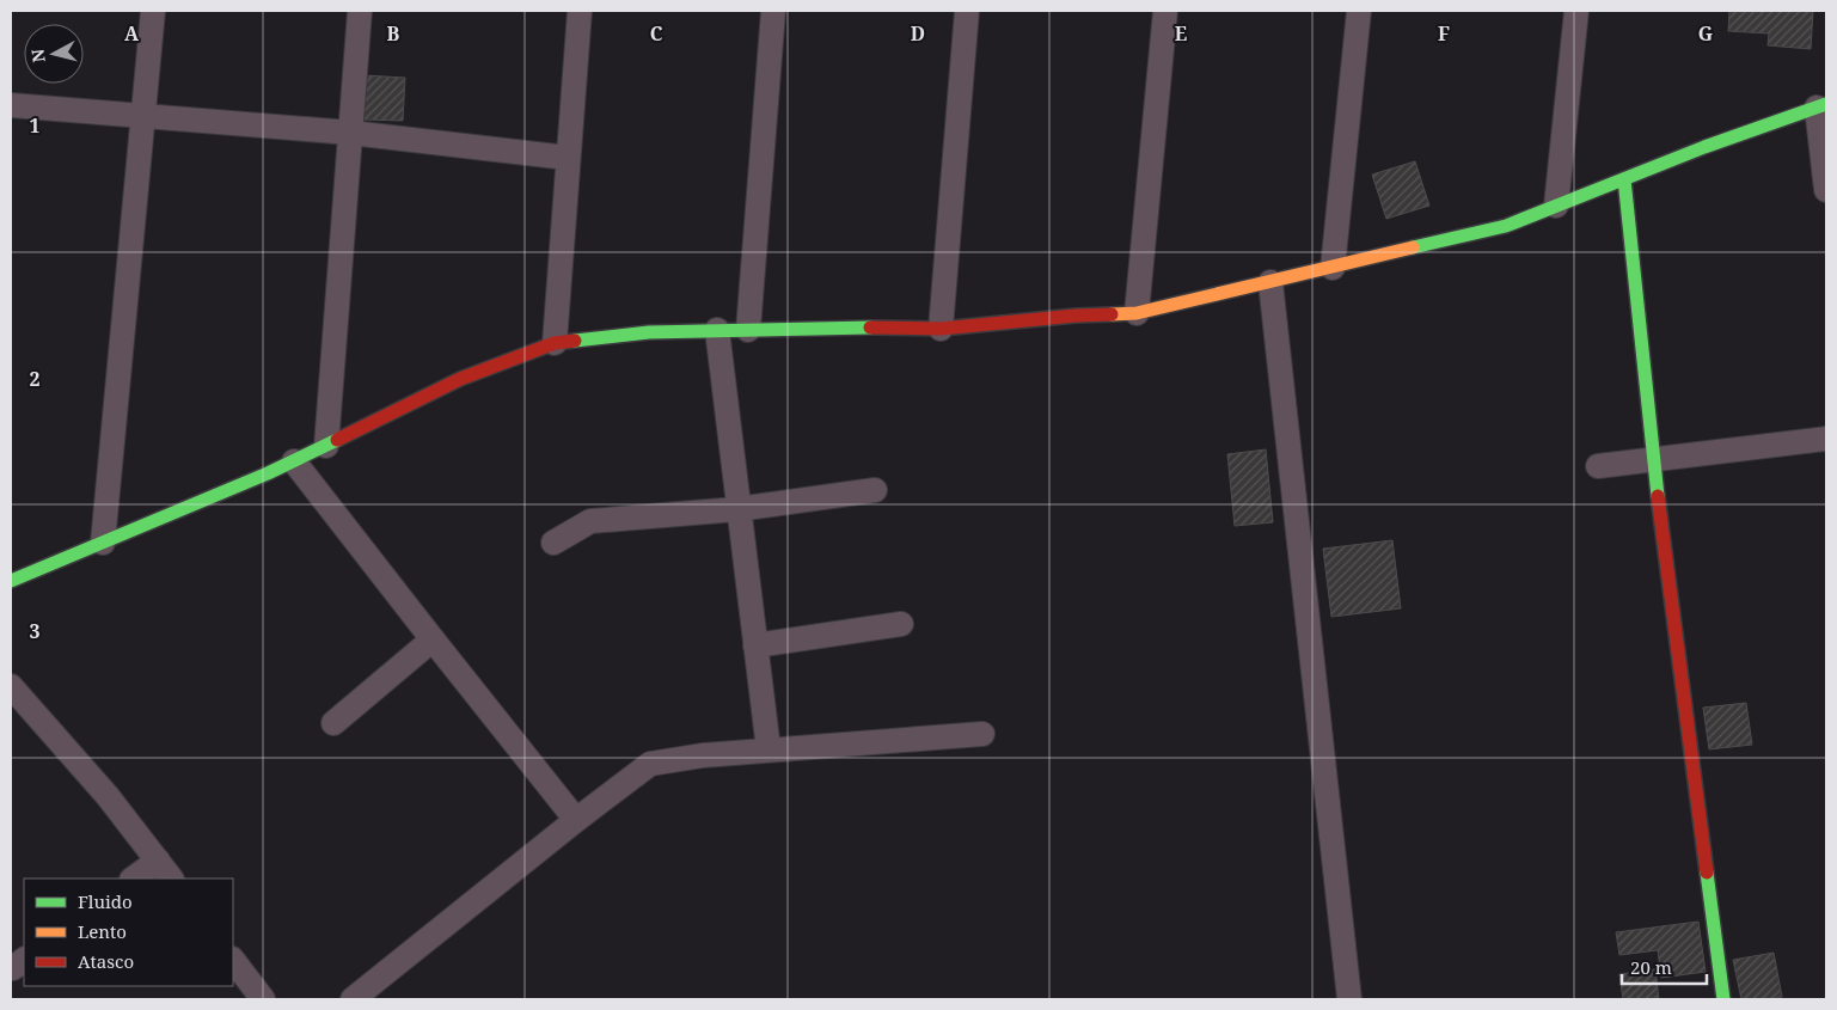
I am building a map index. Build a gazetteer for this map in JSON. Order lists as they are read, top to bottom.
{
  "legend": ["Fluido", "Lento", "Atasco"],
  "scale_bar": "20 m",
  "north": "left",
  "grid": {
    "columns": [
      "A",
      "B",
      "C",
      "D",
      "E",
      "F",
      "G"
    ],
    "rows": ["1", "2", "3"]
  }
}
